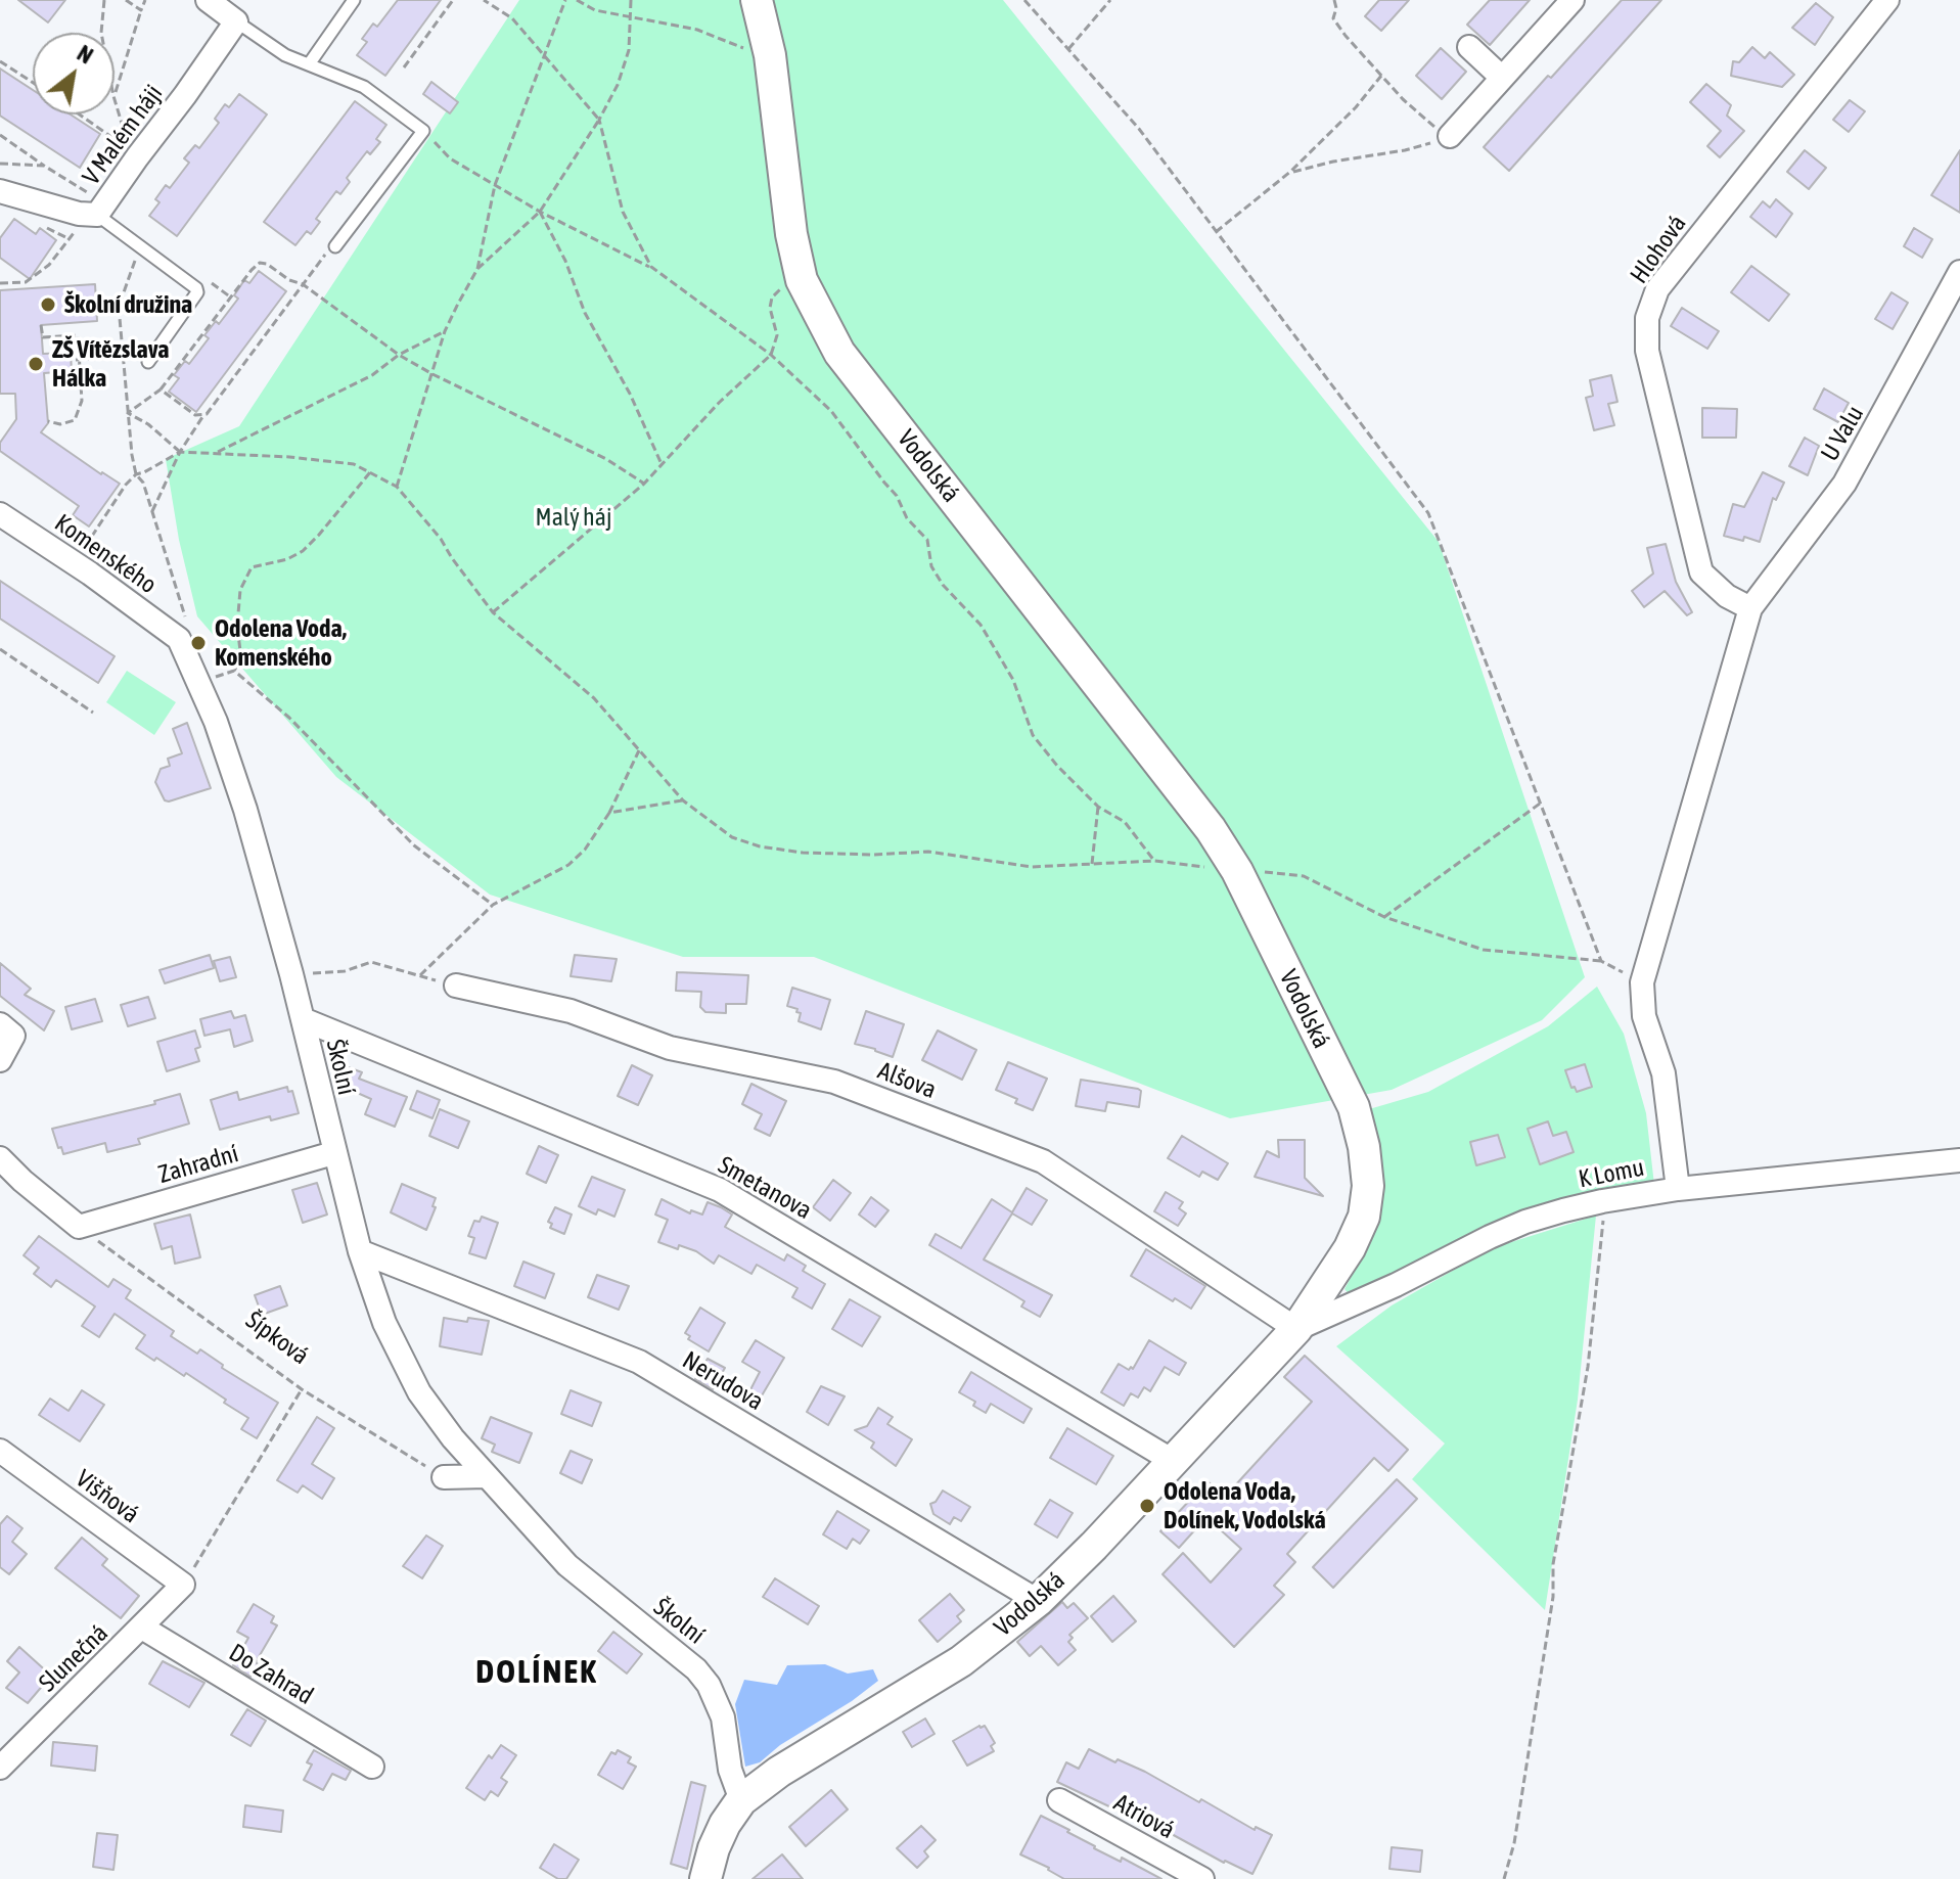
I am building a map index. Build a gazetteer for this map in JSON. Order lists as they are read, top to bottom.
{
  "streets": {
    "street": [
      "V Malém háji",
      "Hlohová",
      "U Valu",
      "Vodolská",
      "Komenského",
      "Školní",
      "Alšova",
      "Zahradní",
      "K Lomu",
      "Smetanova",
      "Nerudova",
      "Višňová",
      "Slunečná",
      "Do Zahrad",
      "Atriová"
    ],
    "path": ["Šípková"]
  },
  "crossings": [
    ["Hlohová", "U Valu"],
    ["Vodolská", "Školní"],
    ["Vodolská", "Alšova"],
    ["Vodolská", "K Lomu"],
    ["Vodolská", "Smetanova"],
    ["Vodolská", "Nerudova"],
    ["Komenského", "Školní"],
    ["Školní", "Zahradní"],
    ["Školní", "Smetanova"],
    ["Školní", "Nerudova"],
    ["Alšova", "K Lomu"],
    ["Zahradní", "Šípková"],
    ["Višňová", "Slunečná"],
    ["Slunečná", "Do Zahrad"]
  ],
  "districts": ["DOLÍNEK"],
  "parks": ["Malý háj"],
  "places": [
    "Školní družina",
    "ZŠ Vítězslava Hálka",
    "Odolena Voda, Komenského",
    "Odolena Voda, Dolínek, Vodolská"
  ],
  "north": "top right"
}
